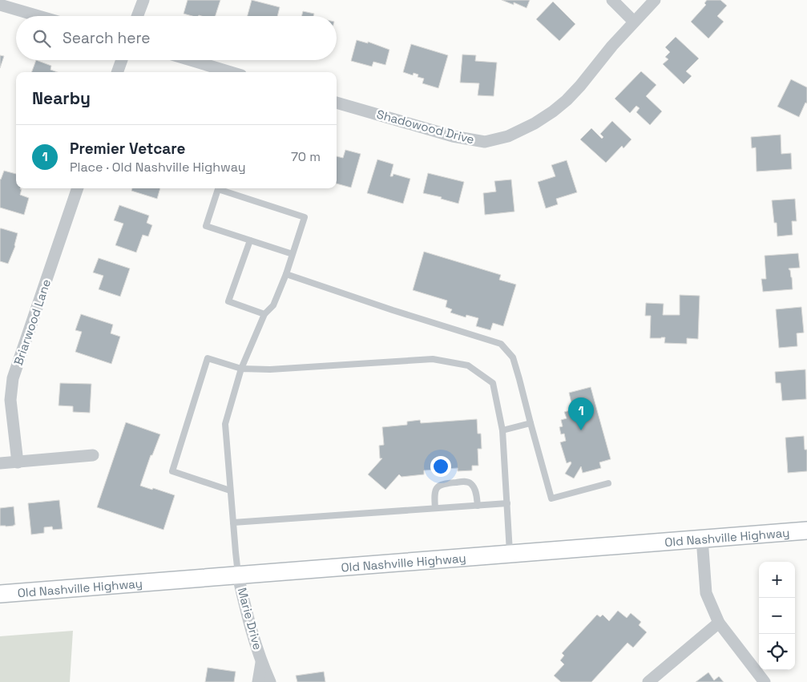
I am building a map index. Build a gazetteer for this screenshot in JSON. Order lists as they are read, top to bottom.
{
  "streets": {
    "main road": ["Old Nashville Highway"],
    "street": ["Shadowood Drive", "Briarwood Lane", "Marie Drive"]
  },
  "crossings": [
    ["Old Nashville Highway", "Marie Drive"]
  ],
  "page": {
    "search": "Search here",
    "heading": "Nearby",
    "list": [
      {
        "mark": "1",
        "name": "Premier Vetcare",
        "note": "Place · Old Nashville Highway",
        "value": "70 m"
      }
    ],
    "pins": "1",
    "map_buttons": ["+", "−"]
  }
}
